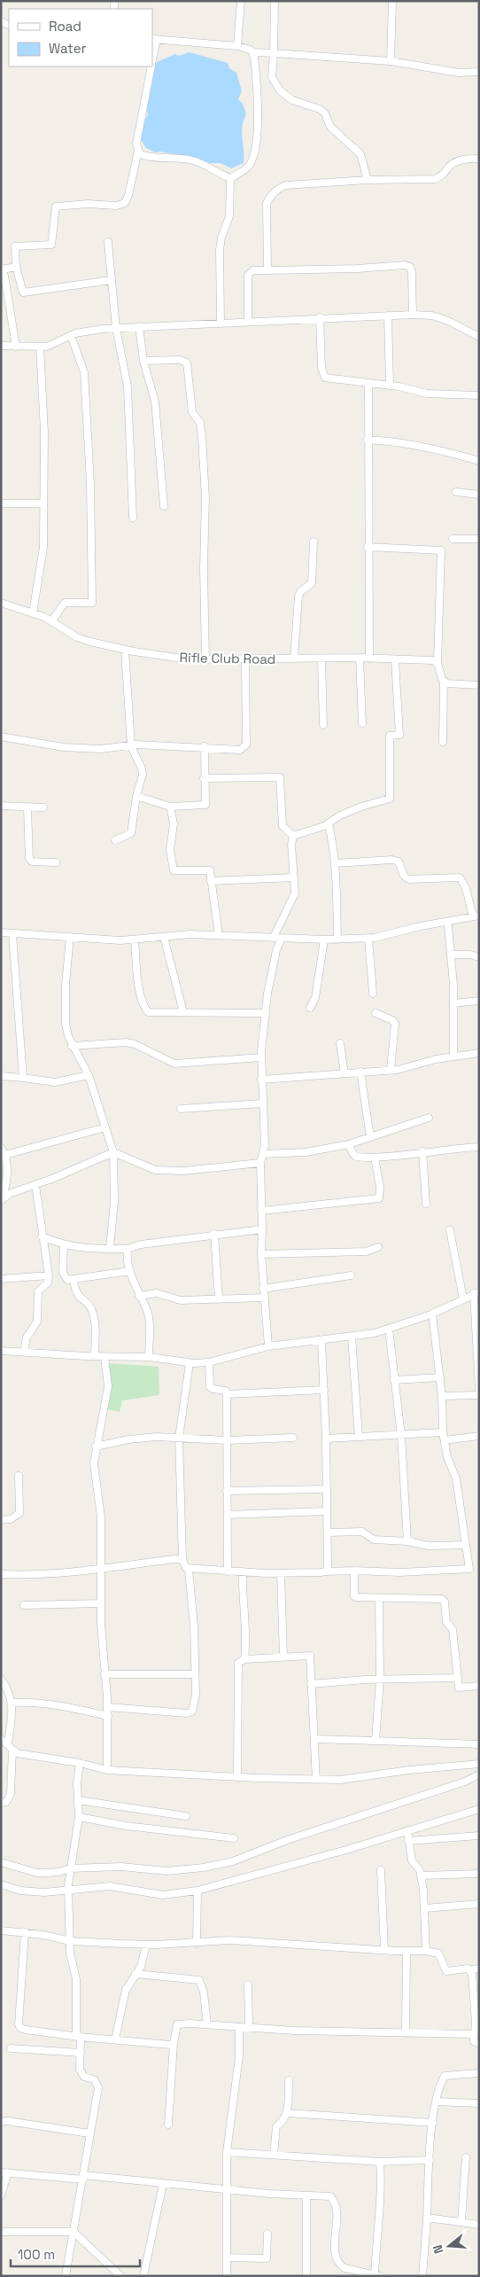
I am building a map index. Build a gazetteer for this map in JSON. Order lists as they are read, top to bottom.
{
  "streets": {
    "street": ["Rifle Club Road"]
  },
  "legend": ["Road", "Water"],
  "scale_bar": "100 m",
  "north": "left"
}
